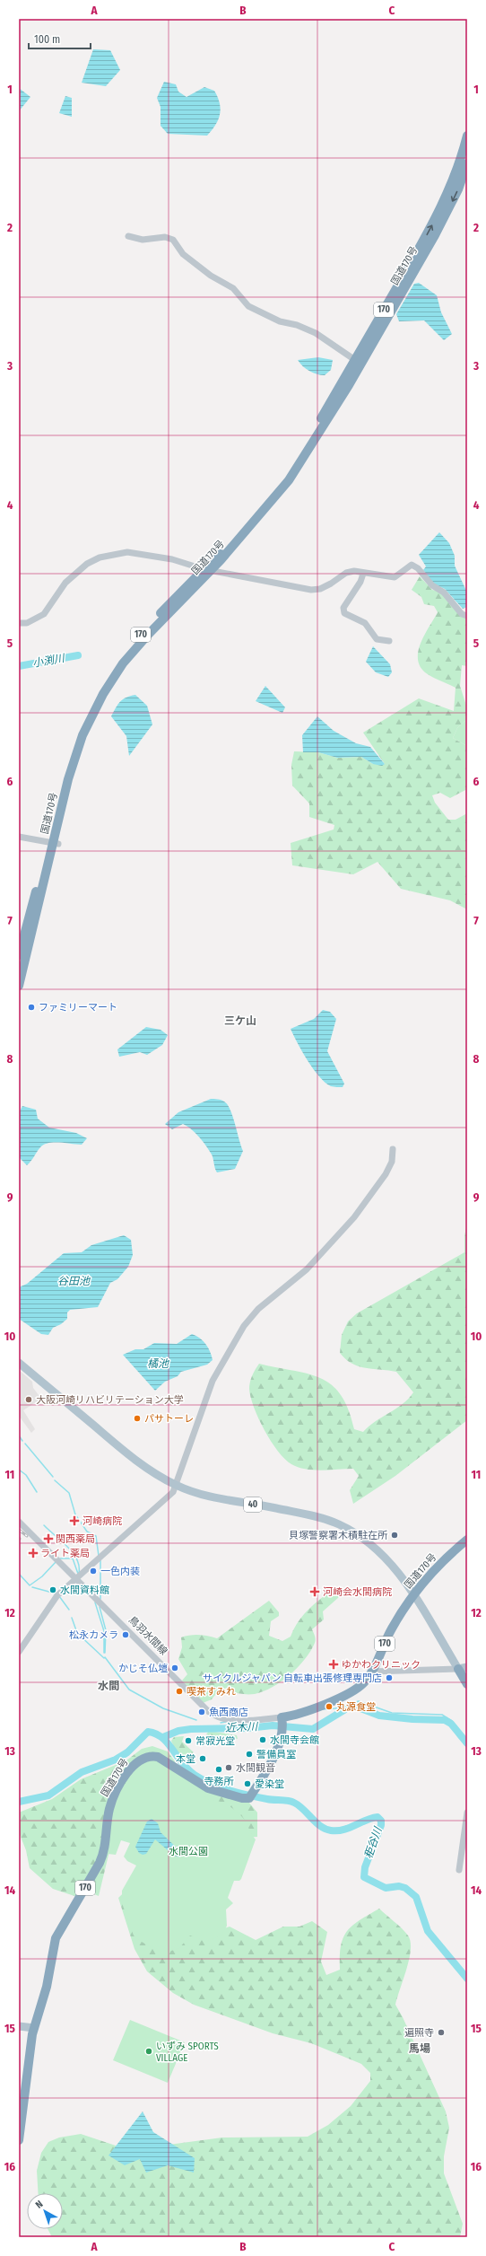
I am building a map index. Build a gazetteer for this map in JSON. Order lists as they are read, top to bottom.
{
  "streets": {
    "highway": ["国道170号", "170"],
    "main road": ["40"],
    "street": ["鳥羽水間線"]
  },
  "crossings": [
    ["国道170号", "40"],
    ["国道170号", "鳥羽水間線"]
  ],
  "districts": ["三ケ山", "水間", "馬場"],
  "water": [
    "小渕川",
    "谷田池",
    "橘池",
    "近木川",
    "秬谷川"
  ],
  "parks": ["水間公園"],
  "places": {
    "other": [
      "ファミリーマート",
      "大阪河崎リハビリテーション大学",
      "パサトーレ",
      "貝塚警察署木積駐在所",
      "一色内装",
      "水間資料館",
      "松永カメラ",
      "かじそ仏壇",
      "サイクルジャパン 自転車出張修理専門店",
      "喫茶すみれ",
      "丸源食堂",
      "魚西商店",
      "水間寺会館",
      "常寂光堂",
      "警備員室",
      "本堂",
      "水間観音",
      "寺務所",
      "愛染堂",
      "遍照寺",
      "いずみ SPORTS VILLAGE"
    ],
    "health": [
      "河崎病院",
      "関西薬局",
      "ライト薬局",
      "河崎会水間病院",
      "ゆかわクリニック"
    ]
  },
  "scale_bar": "100 m",
  "north": "top left",
  "grid": {
    "columns": ["A", "B", "C"],
    "rows": [
      "1",
      "2",
      "3",
      "4",
      "5",
      "6",
      "7",
      "8",
      "9",
      "10",
      "11",
      "12",
      "13",
      "14",
      "15",
      "16"
    ]
  }
}
